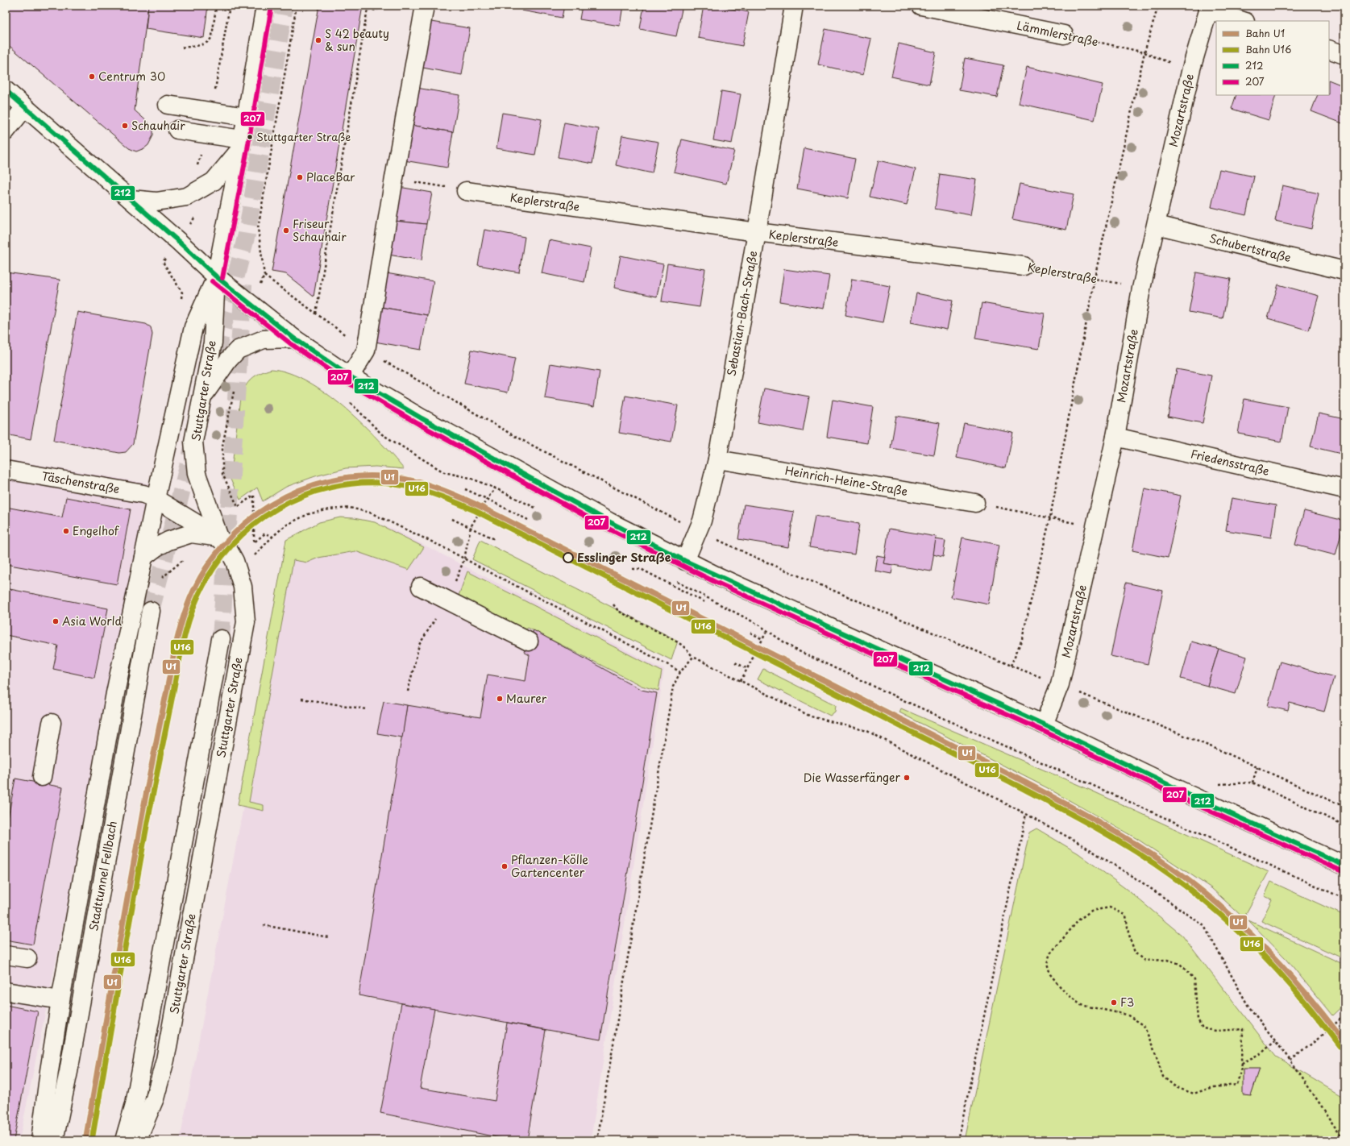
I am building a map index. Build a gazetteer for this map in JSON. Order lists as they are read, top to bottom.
{
  "streets": {
    "main road": [
      "Lämmlerstraße",
      "Mozartstraße",
      "Keplerstraße",
      "Schubertstraße",
      "Sebastian-Bach-Straße",
      "Stuttgarter Straße",
      "Friedensstraße",
      "Heinrich-Heine-Straße",
      "Täschenstraße",
      "Stadttunnel Fellbach"
    ]
  },
  "crossings": [
    ["Lämmlerstraße", "Mozartstraße"],
    ["Mozartstraße", "Keplerstraße"],
    ["Mozartstraße", "Schubertstraße"],
    ["Mozartstraße", "Friedensstraße"],
    ["Keplerstraße", "Sebastian-Bach-Straße"],
    ["Sebastian-Bach-Straße", "Heinrich-Heine-Straße"],
    ["Stuttgarter Straße", "Täschenstraße"]
  ],
  "places": [
    "S 42 beauty & sun",
    "Centrum 30",
    "Schauhair",
    "Stuttgarter Straße",
    "PlaceBar",
    "Friseur Schauhair",
    "Engelhof",
    "Esslinger Straße",
    "Asia World",
    "Maurer",
    "Die Wasserfänger",
    "Pflanzen-Kölle Gartencenter",
    "F3"
  ],
  "lines": [
    "transit line 207",
    "transit line 212",
    "rail line U1",
    "rail line U16"
  ],
  "legend": [
    "Bahn U1",
    "Bahn U16",
    "212",
    "207"
  ]
}
